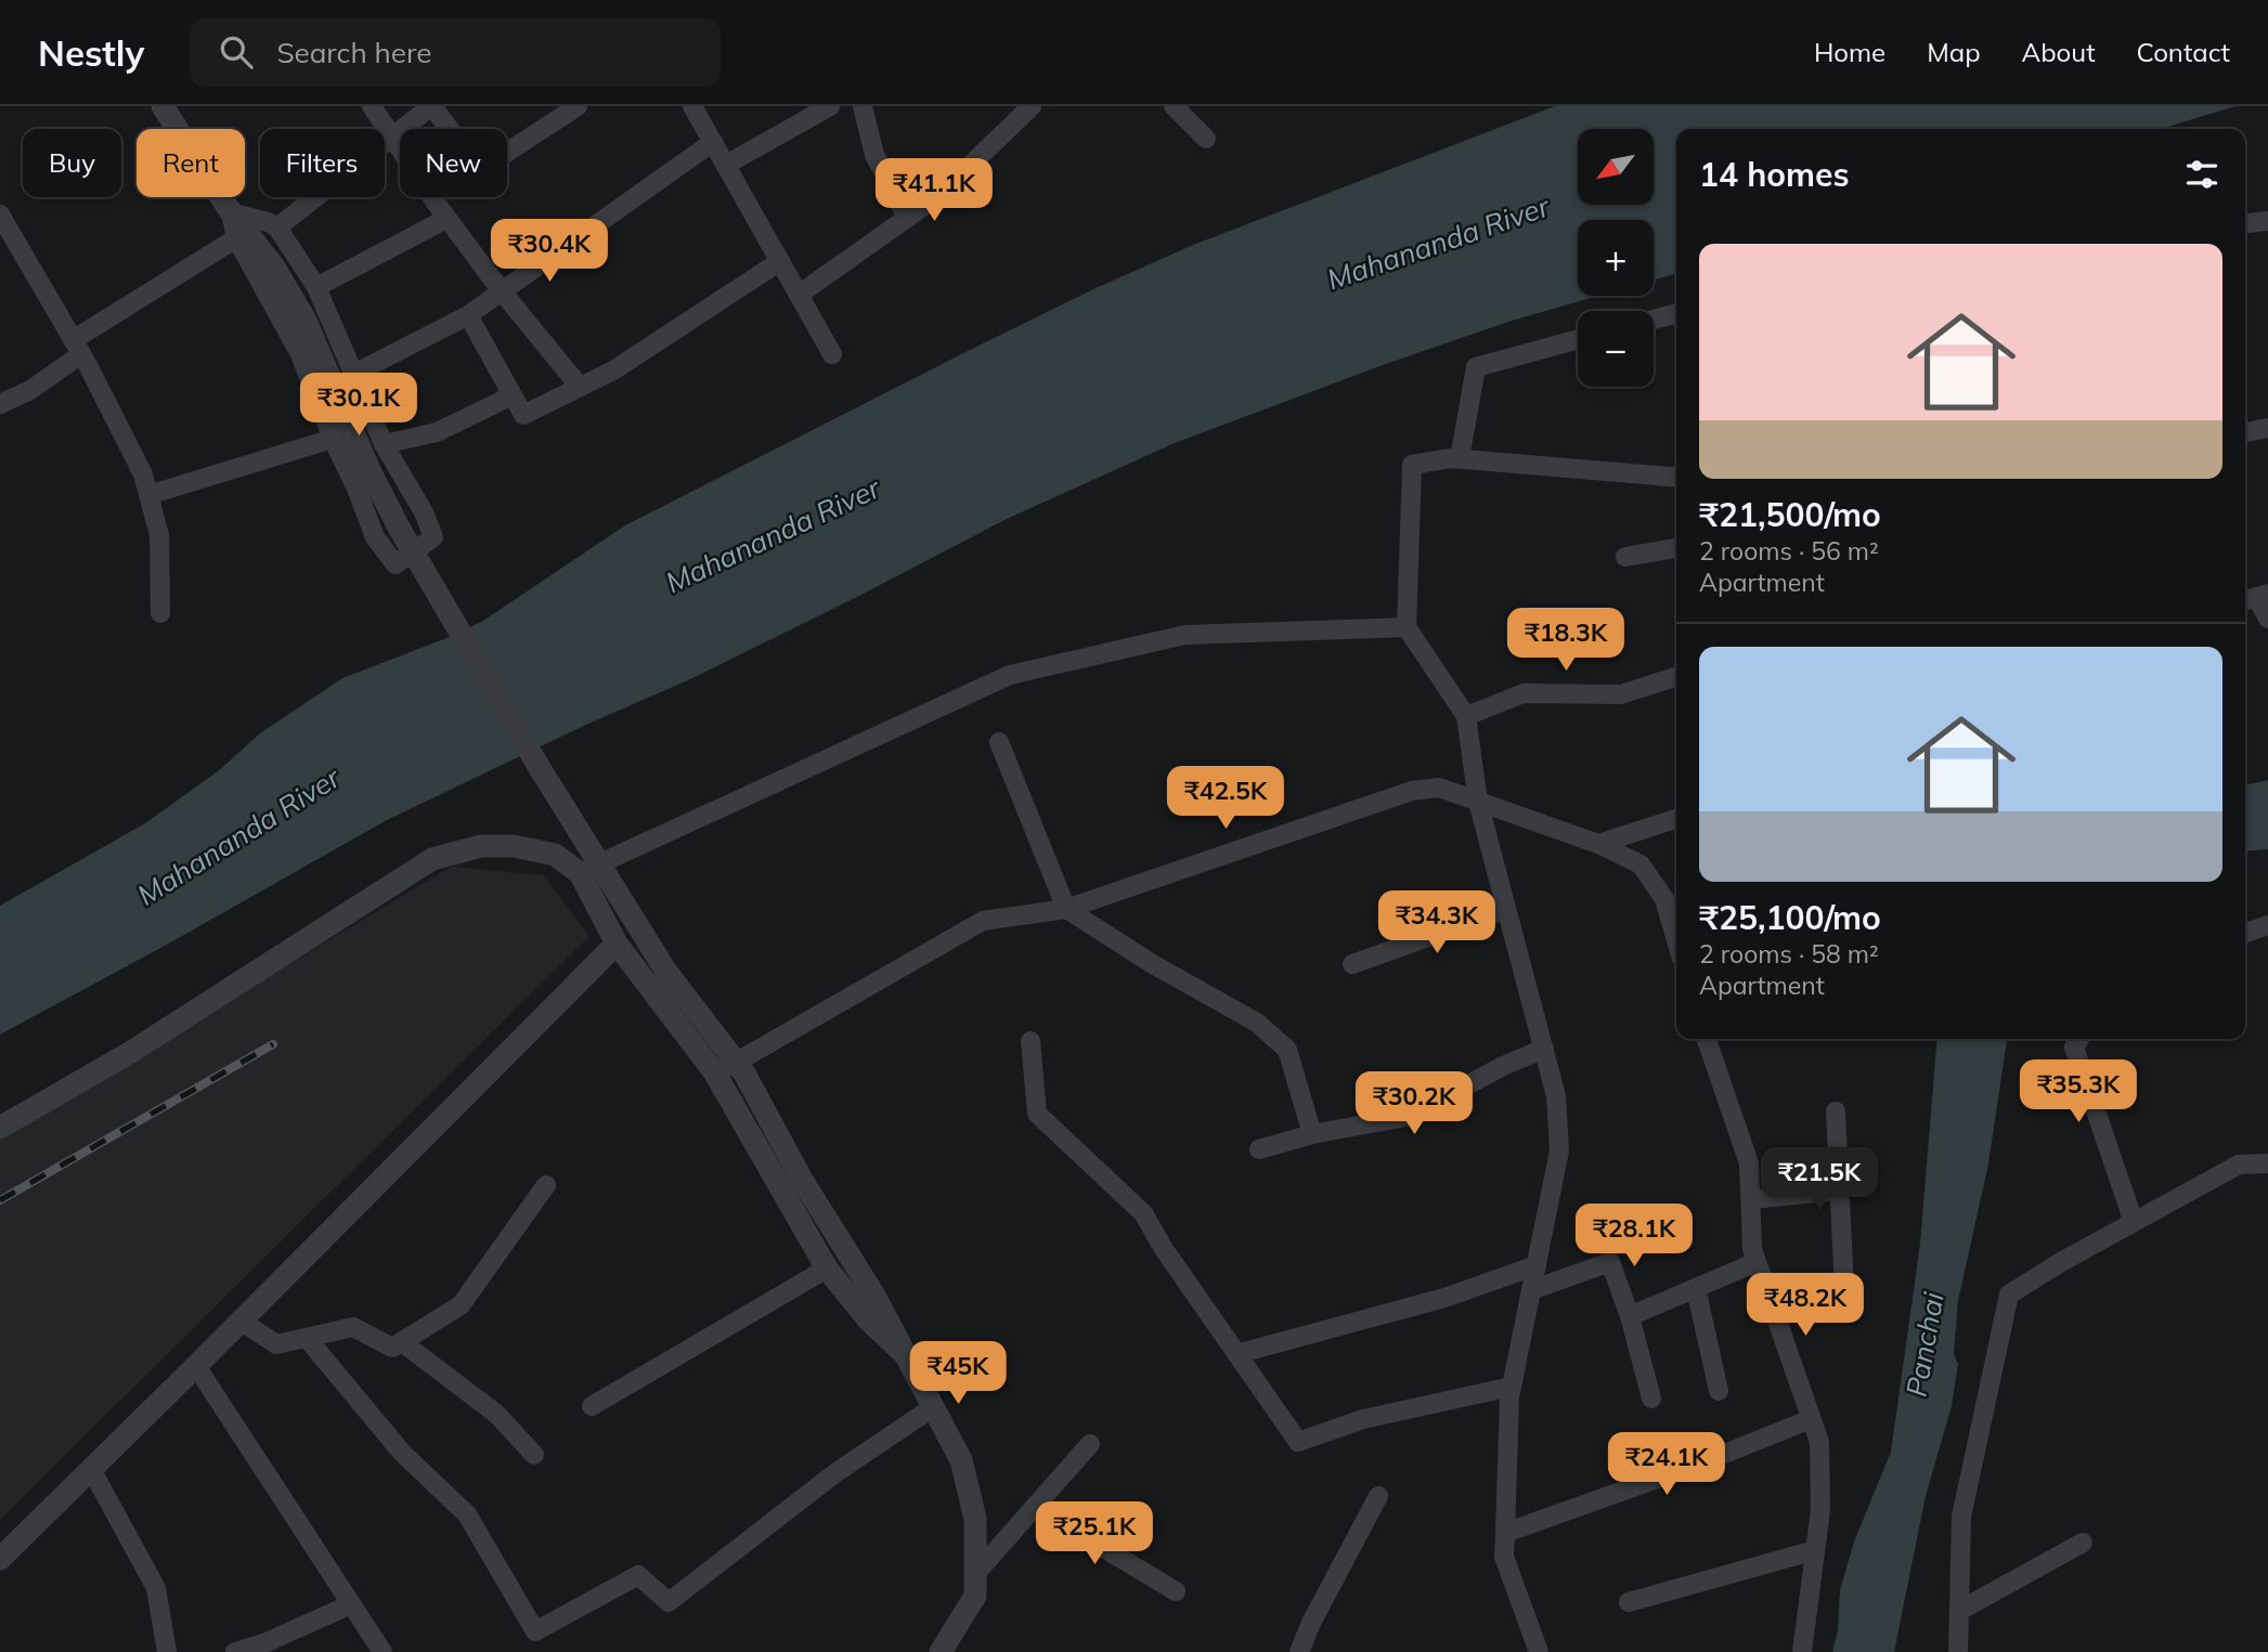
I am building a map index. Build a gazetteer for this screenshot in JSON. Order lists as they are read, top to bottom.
{
  "water": ["Mahananda River", "Panchai"],
  "north": "bottom left",
  "page": {
    "header": "Nestly",
    "search": "Search here",
    "nav": [
      "Home",
      "Map",
      "About",
      "Contact"
    ],
    "map_buttons": ["+", "−"],
    "chip": [
      "Buy",
      "Rent",
      "Filters",
      "New"
    ],
    "heading": "14 homes",
    "price": [
      "₹41.1K",
      "₹30.4K",
      "₹30.1K",
      "₹18.3K",
      "₹42.5K",
      "₹34.3K",
      "₹35.3K",
      "₹30.2K",
      "₹21.5K",
      "₹28.1K",
      "₹48.2K",
      "₹45K",
      "₹24.1K",
      "₹25.1K"
    ],
    "list": [
      {
        "name": "₹21,500/mo",
        "note": "2 rooms · 56 m² · Apartment"
      },
      {
        "name": "₹25,100/mo",
        "note": "2 rooms · 58 m² · Apartment"
      }
    ]
  }
}
